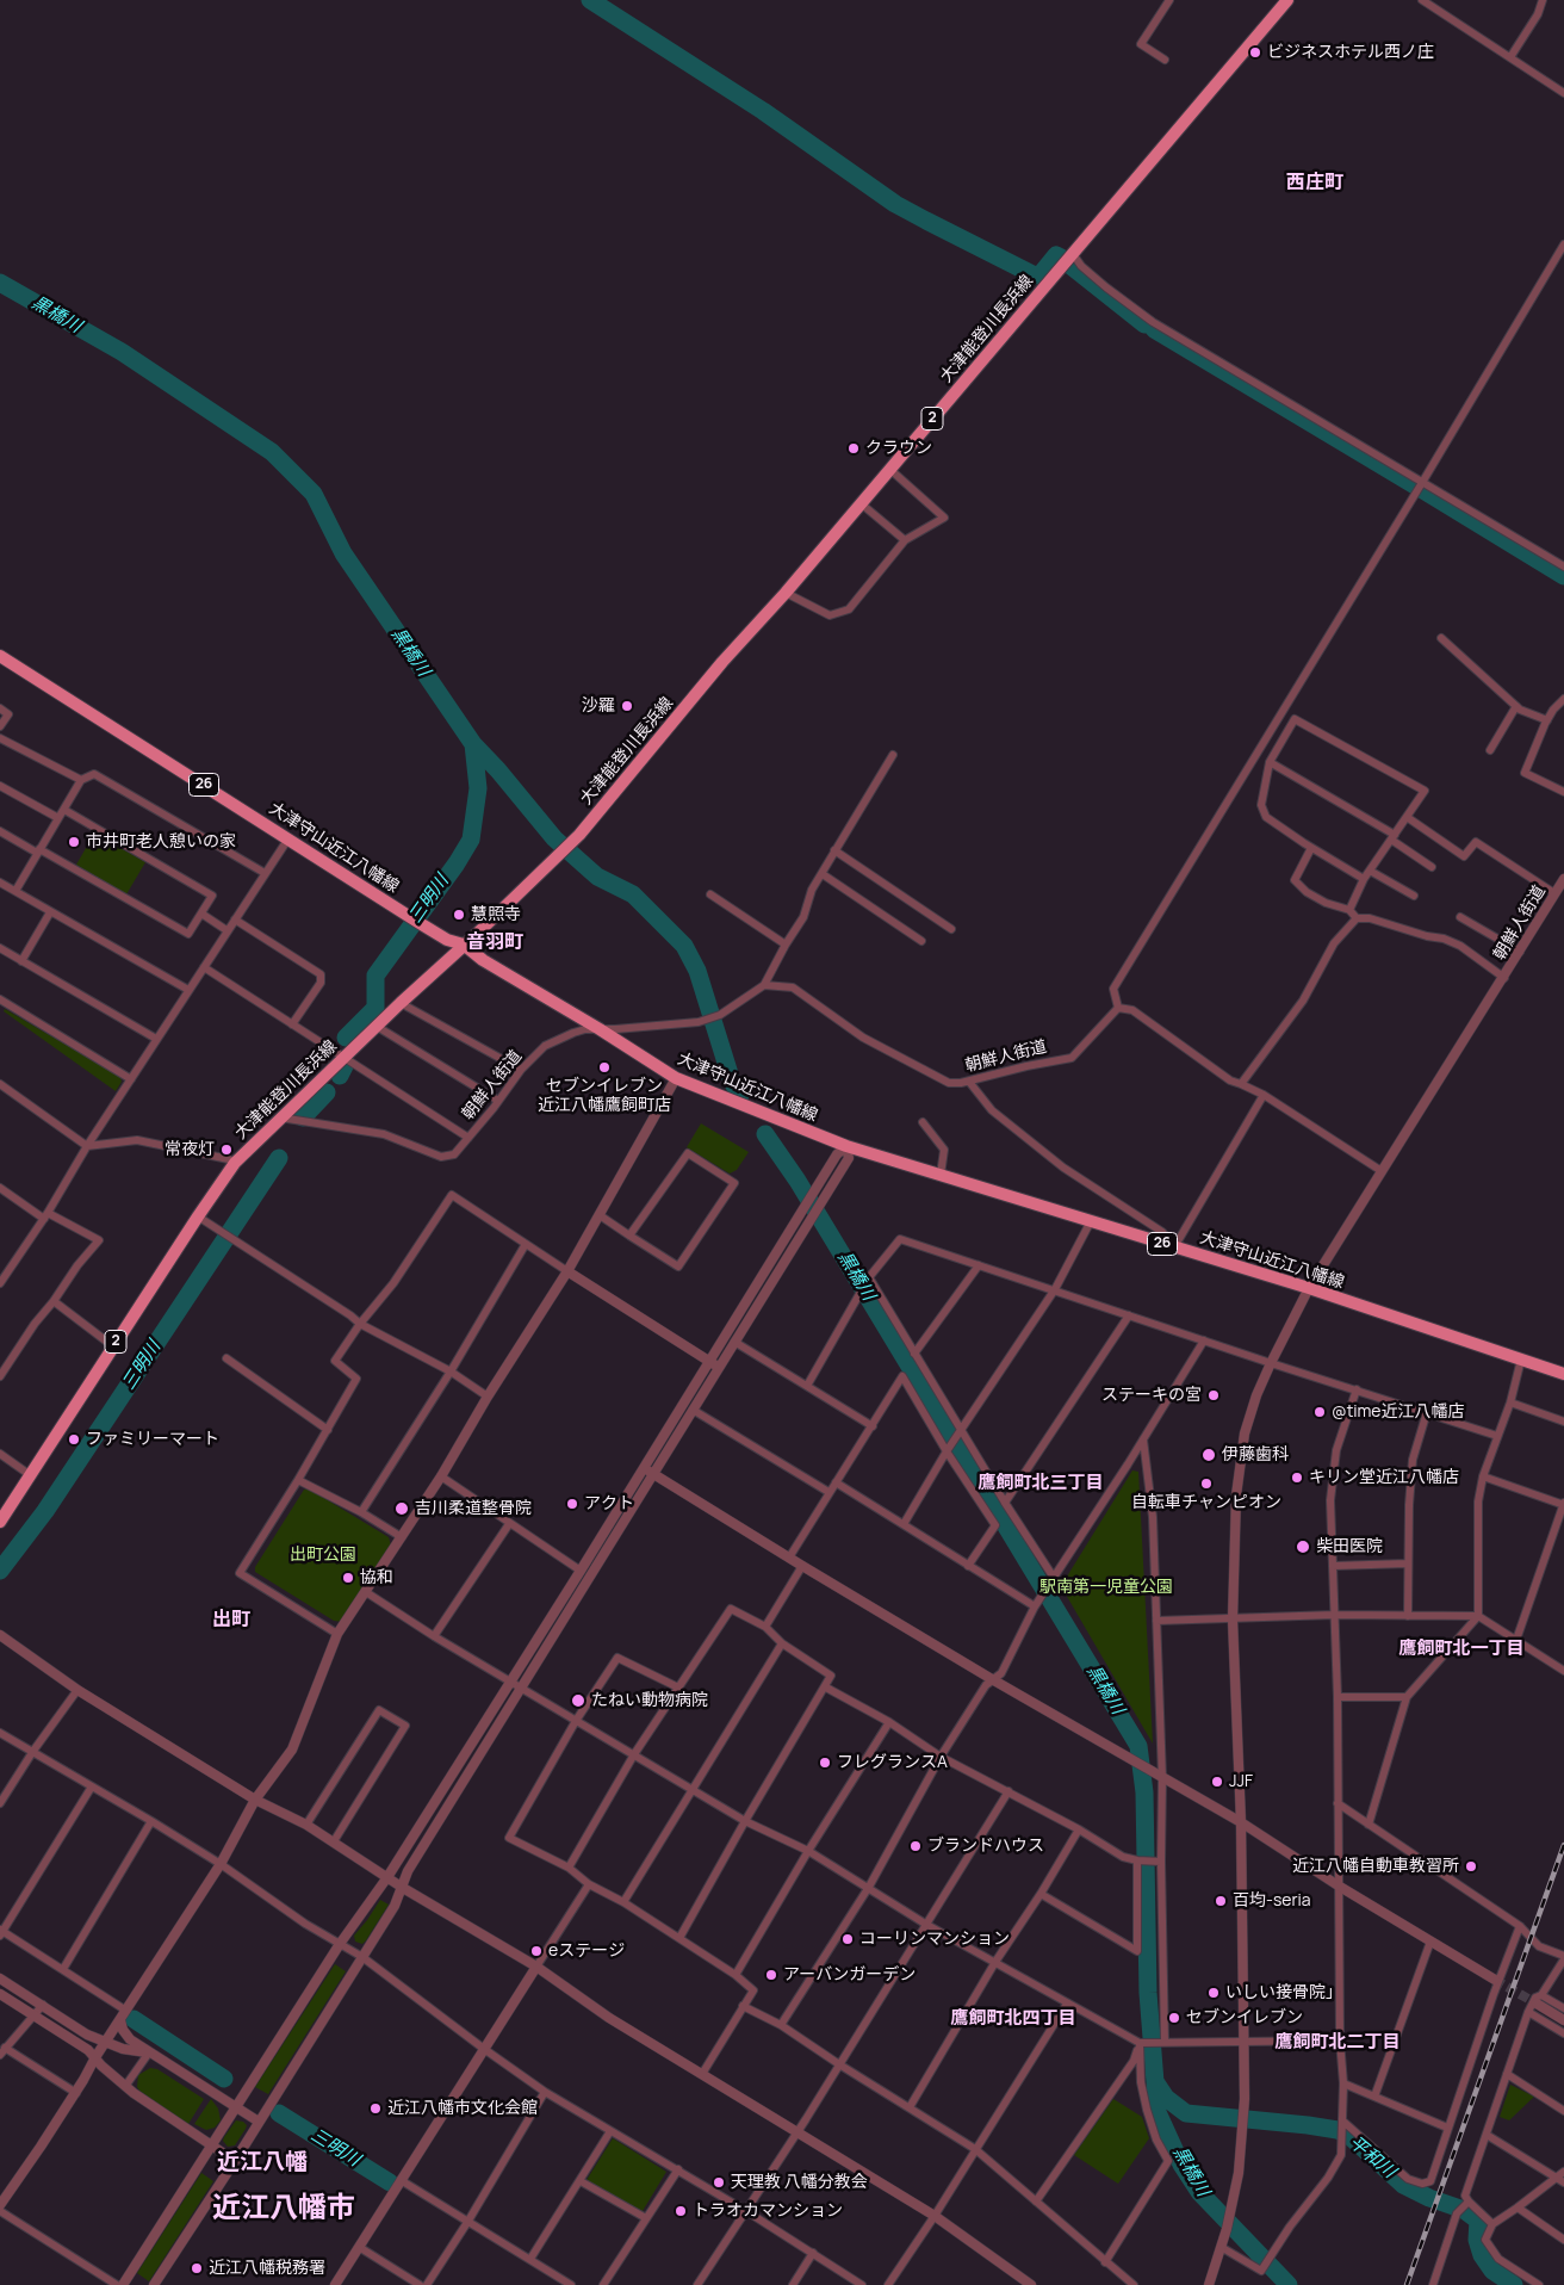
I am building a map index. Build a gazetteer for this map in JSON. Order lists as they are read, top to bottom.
{
  "streets": {
    "main road": [
      "大津能登川長浜線",
      "2",
      "26",
      "大津守山近江八幡線"
    ],
    "street": ["朝鮮人街道"]
  },
  "crossings": [
    ["大津能登川長浜線", "大津守山近江八幡線"],
    ["大津能登川長浜線", "朝鮮人街道"],
    ["大津守山近江八幡線", "朝鮮人街道"]
  ],
  "districts": [
    "西庄町",
    "音羽町",
    "鷹飼町北三丁目",
    "出町",
    "鷹飼町北一丁目",
    "鷹飼町北四丁目",
    "鷹飼町北二丁目",
    "近江八幡",
    "近江八幡市"
  ],
  "water": ["黒橋川", "三明川", "平和川"],
  "parks": ["出町公園", "駅南第一児童公園"],
  "places": [
    "ビジネスホテル西ノ庄",
    "クラウン",
    "沙羅",
    "市井町老人憩いの家",
    "慧照寺",
    "セブンイレブン 近江八幡鷹飼町店",
    "常夜灯",
    "ステーキの宮",
    "@time近江八幡店",
    "ファミリーマート",
    "伊藤歯科",
    "キリン堂近江八幡店",
    "自転車チャンピオン",
    "アクト",
    "吉川柔道整骨院",
    "柴田医院",
    "協和",
    "たねい動物病院",
    "フレグランスA",
    "JJF",
    "ブランドハウス",
    "近江八幡自動車教習所",
    "百均-seria",
    "コーリンマンション",
    "eステージ",
    "アーバンガーデン",
    "いしい接骨院」",
    "セブンイレブン",
    "近江八幡市文化会館",
    "天理教 八幡分教会",
    "トラオカマンション",
    "近江八幡税務署"
  ]
}
